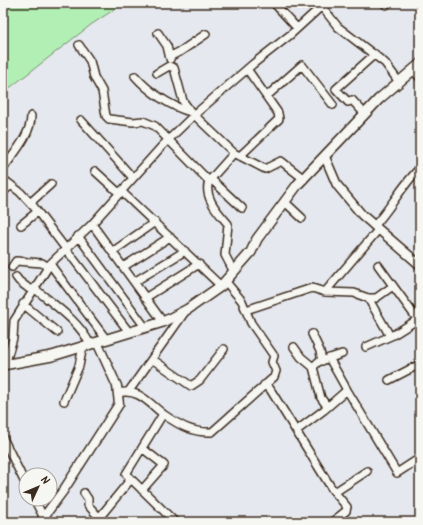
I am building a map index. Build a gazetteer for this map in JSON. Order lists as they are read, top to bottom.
{
  "north": "top right"
}
